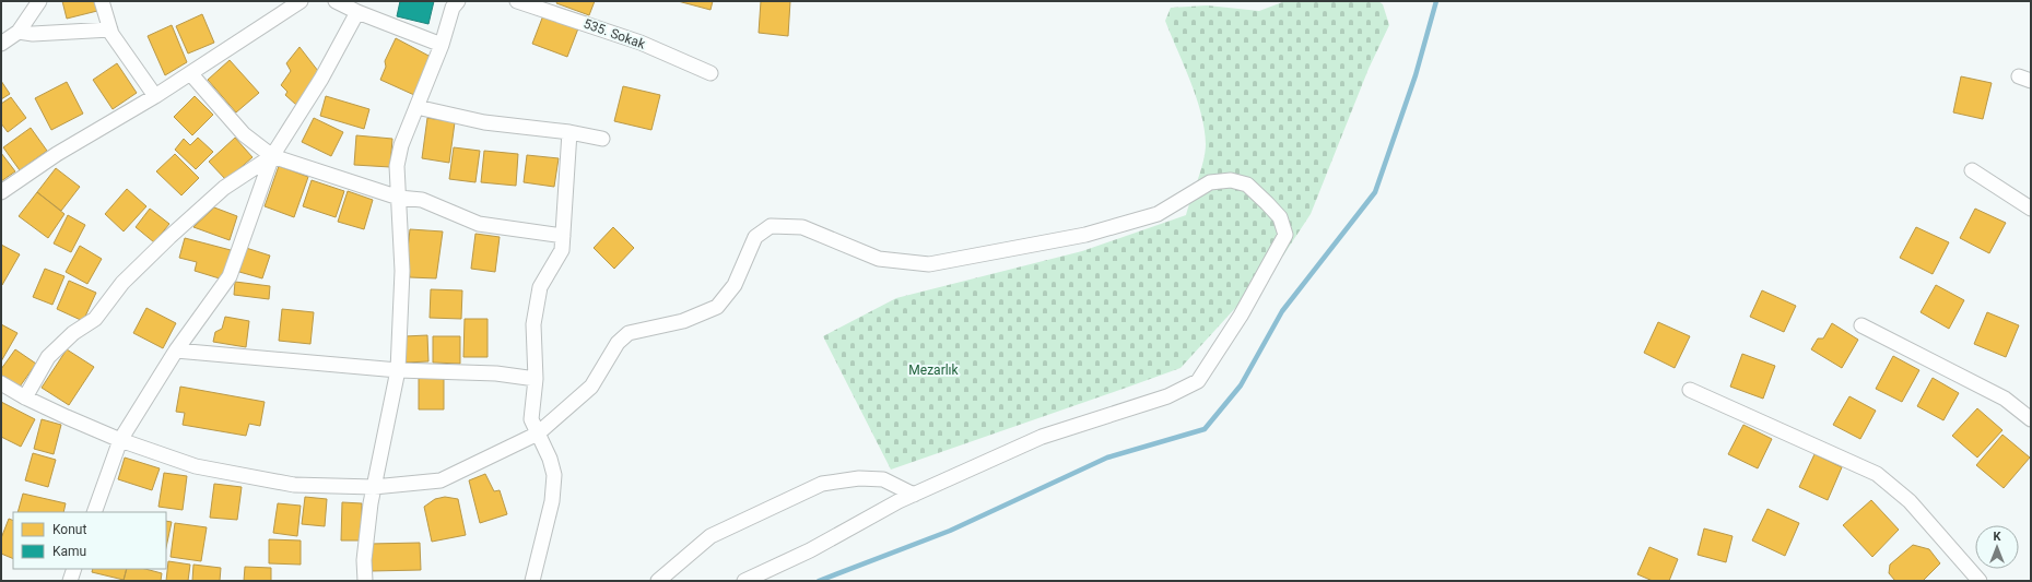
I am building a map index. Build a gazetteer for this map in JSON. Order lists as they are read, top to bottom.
{
  "streets": {
    "street": ["535. Sokak"]
  },
  "parks": ["Mezarlık"],
  "legend": ["Konut", "Kamu"],
  "north": "top"
}
